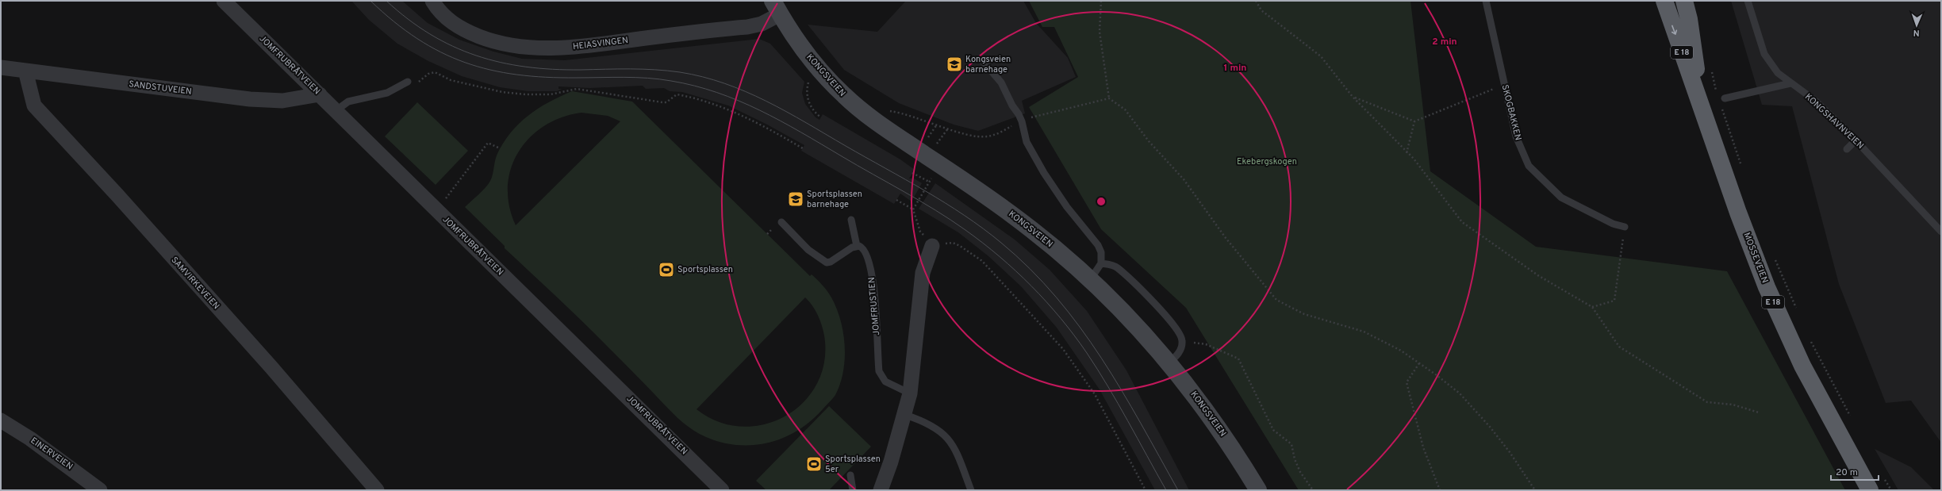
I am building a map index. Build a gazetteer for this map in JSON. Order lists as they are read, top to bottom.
{
  "streets": {
    "highway": ["E 18", "MOSSEVEIEN"],
    "main road": ["KONGSVEIEN"],
    "street": [
      "HEIASVINGEN",
      "JOMFRUBRÅTVEIEN",
      "SANDSTUVEIEN",
      "SAMVIRKEVEIEN",
      "EINERVEIEN"
    ],
    "lane": ["SKOGBAKKEN", "KONGSHAVNVEIEN", "JOMFRUSTIEN"]
  },
  "crossings": [
    ["HEIASVINGEN", "KONGSVEIEN"],
    ["JOMFRUBRÅTVEIEN", "SANDSTUVEIEN"],
    ["SANDSTUVEIEN", "SAMVIRKEVEIEN"]
  ],
  "parks": ["Ekebergskogen"],
  "places": {
    "school or university": ["Kongsveien barnehage", "Sportsplassen barnehage"],
    "sports": ["Sportsplassen", "Sportsplassen 5er"]
  },
  "scale_bar": "20 m",
  "north": "bottom",
  "rings": ["2 min", "1 min"]
}
